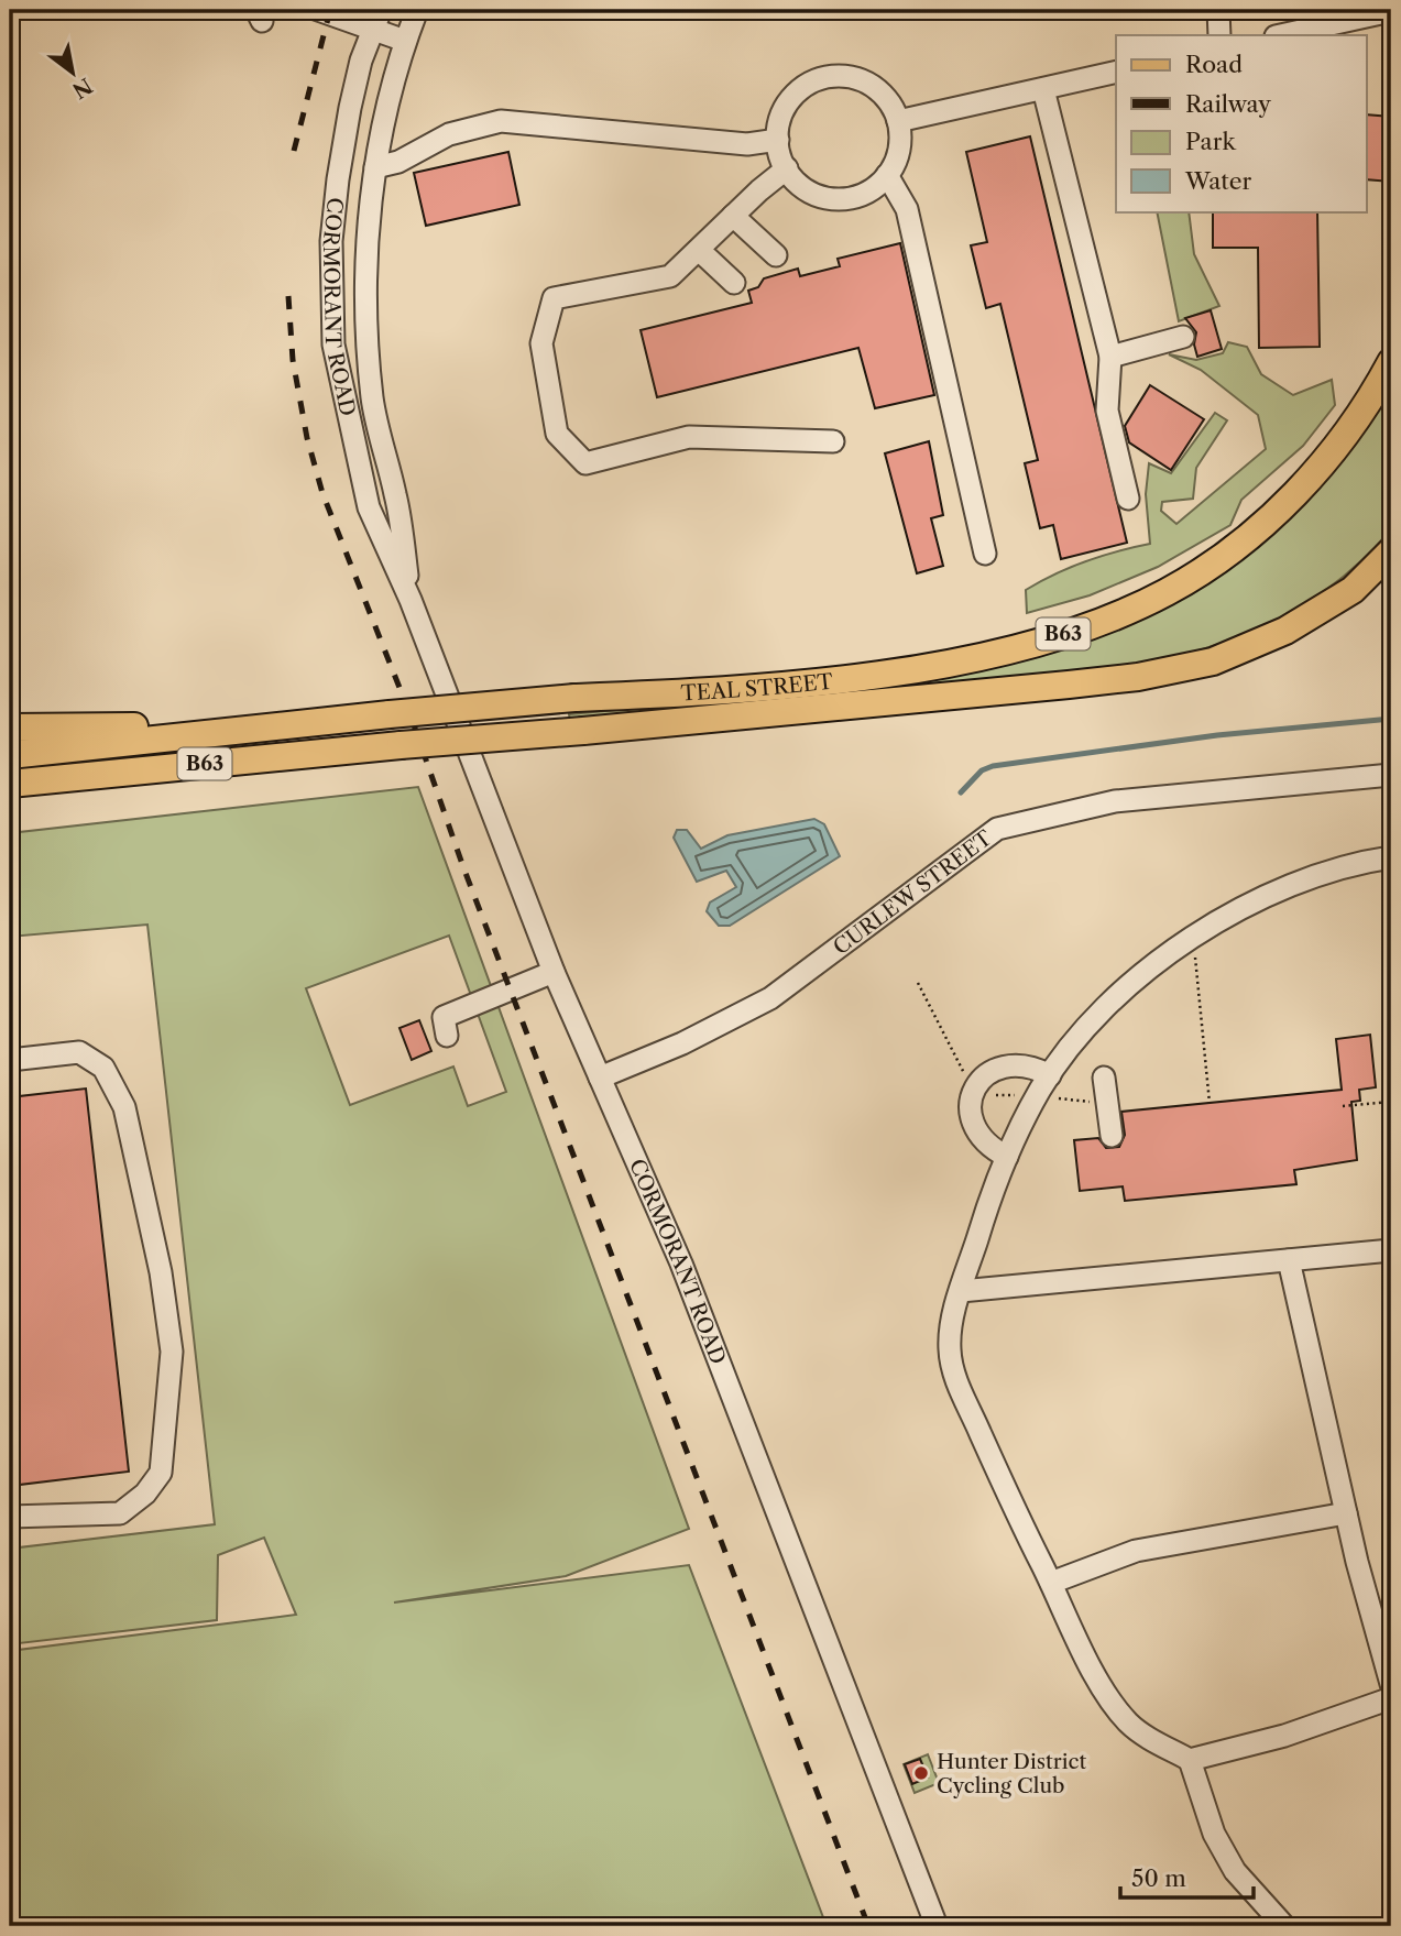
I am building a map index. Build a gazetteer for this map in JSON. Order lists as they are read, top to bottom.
{
  "streets": {
    "main road": ["B63", "TEAL STREET"],
    "street": ["CORMORANT ROAD", "CURLEW STREET"]
  },
  "crossings": [
    ["CORMORANT ROAD", "CURLEW STREET"]
  ],
  "places": ["Hunter District Cycling Club"],
  "legend": [
    "Road",
    "Railway",
    "Park",
    "Water"
  ],
  "scale_bar": "50 m",
  "north": "bottom right"
}
